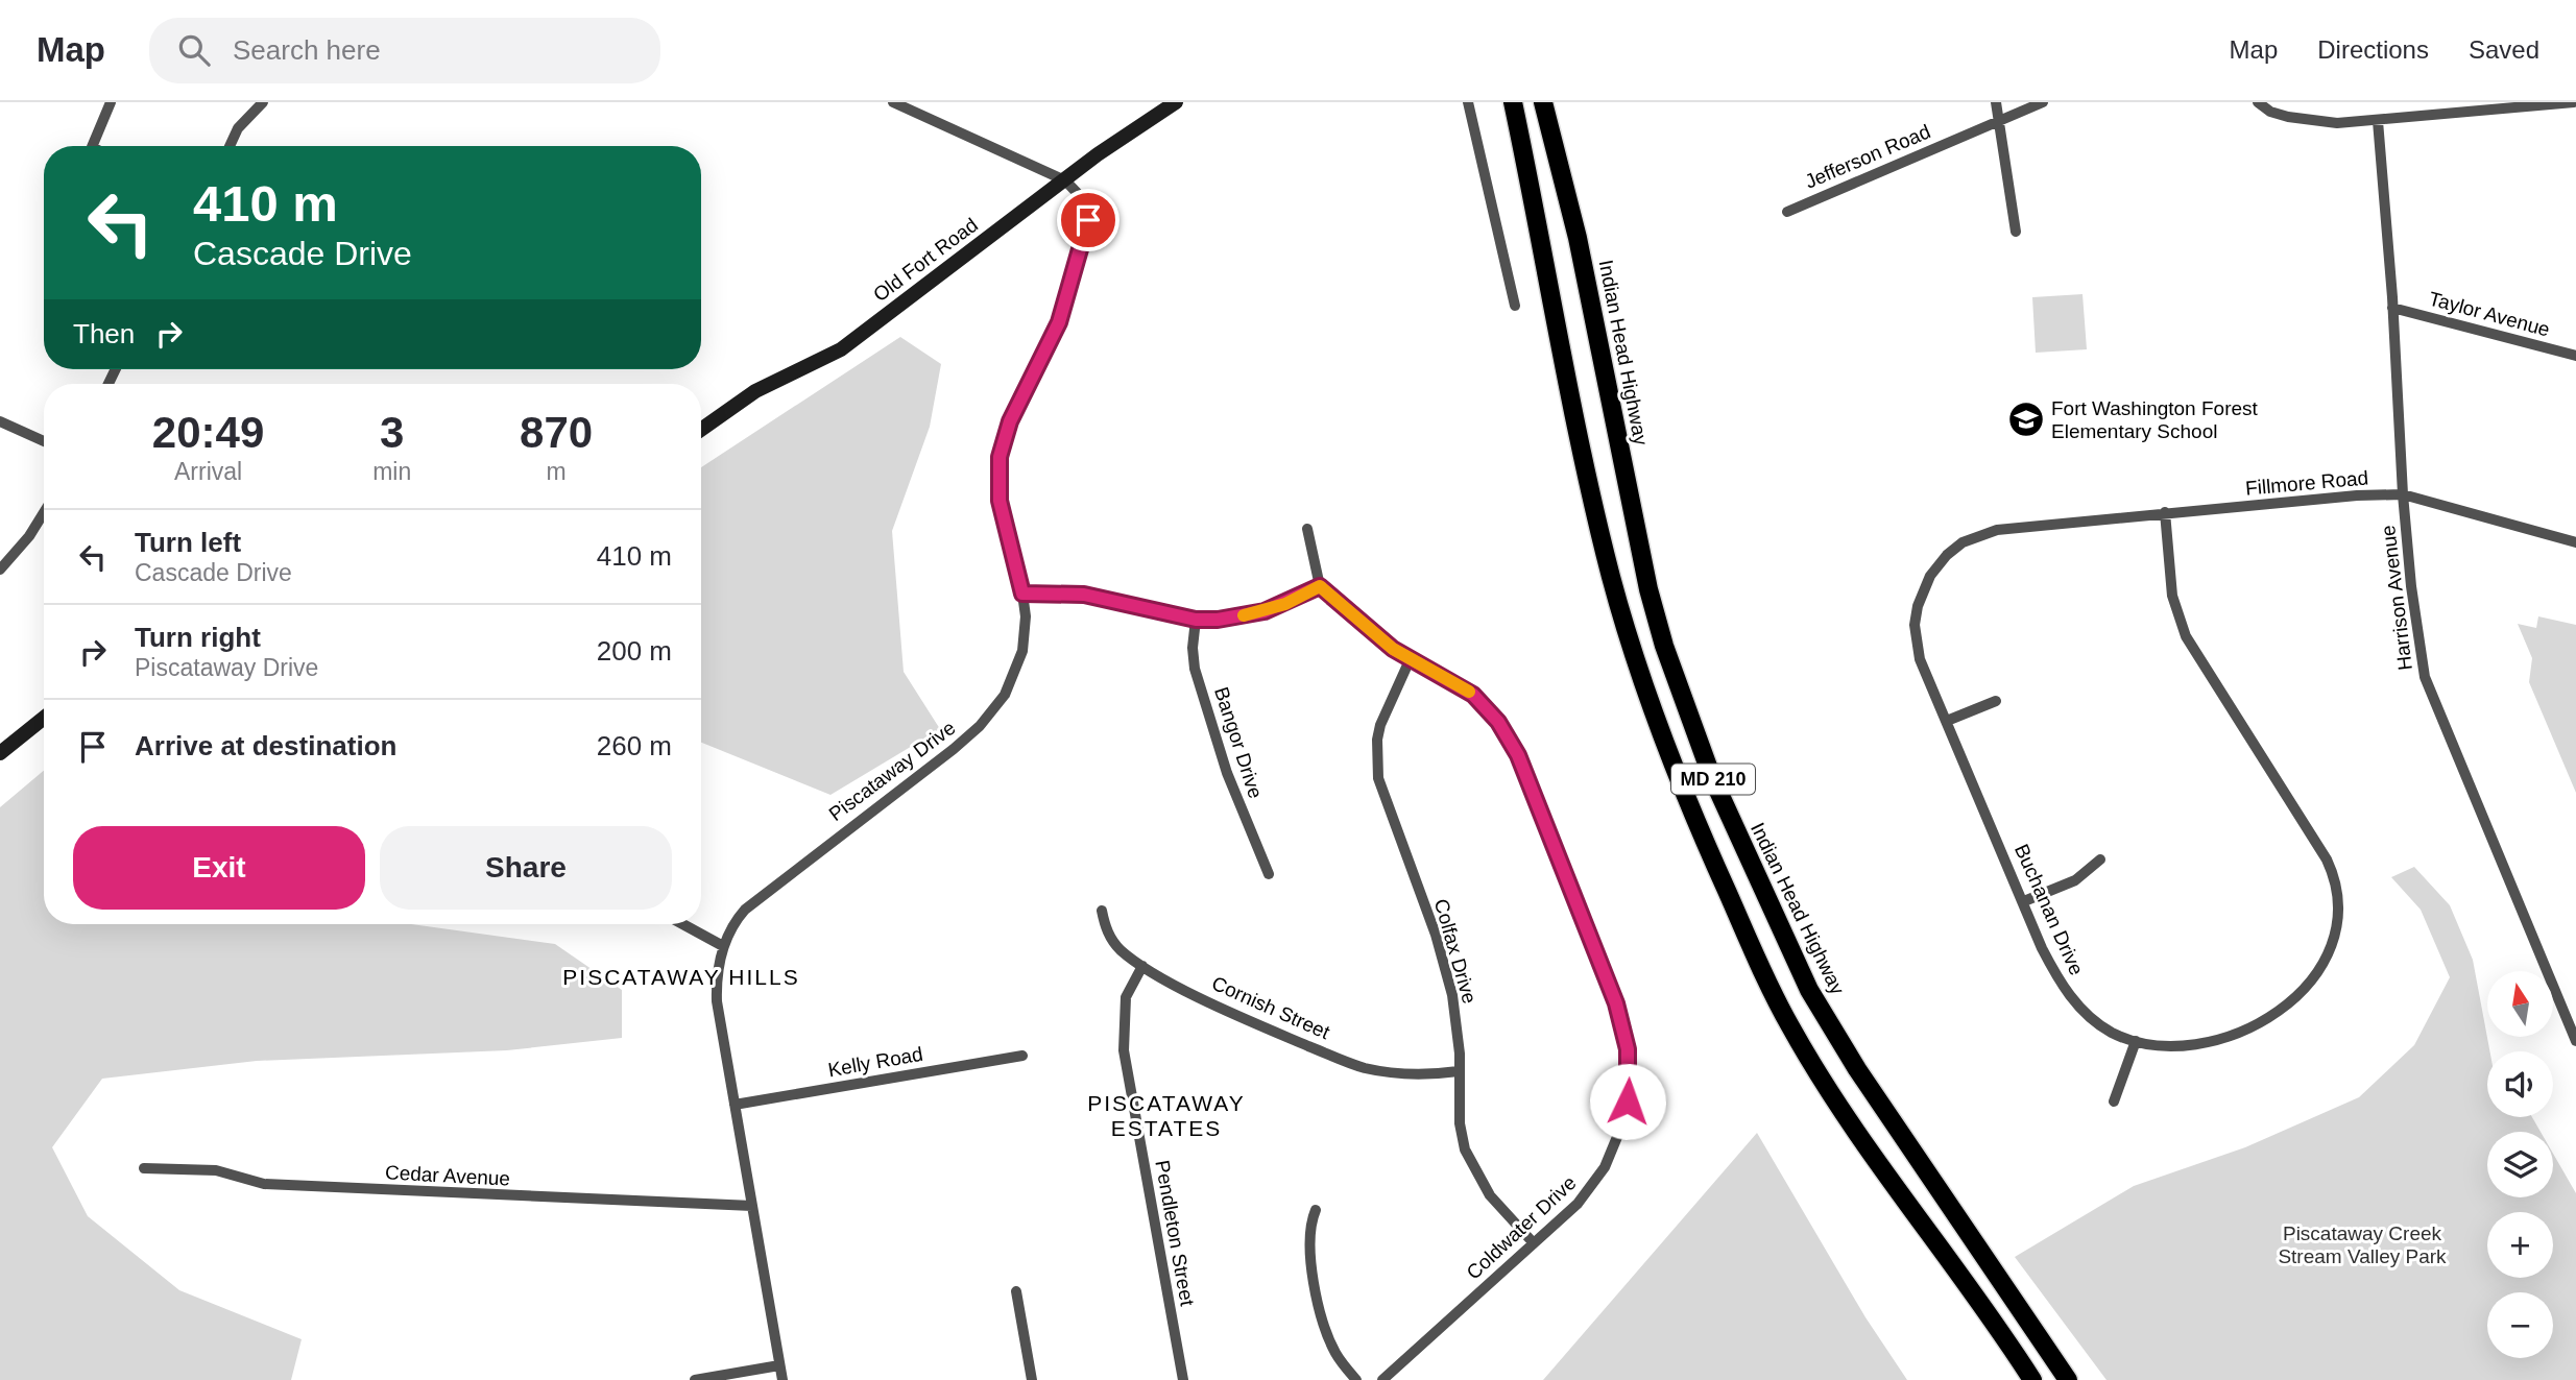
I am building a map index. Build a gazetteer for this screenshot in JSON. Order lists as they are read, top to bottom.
{
  "streets": {
    "highway": ["Indian Head Highway", "MD 210"],
    "main road": ["Old Fort Road"],
    "street": [
      "Jefferson Road",
      "Taylor Avenue",
      "Fillmore Road",
      "Harrison Avenue",
      "Bangor Drive",
      "Piscataway Drive",
      "Buchanan Drive",
      "Colfax Drive",
      "Cornish Street",
      "Kelly Road",
      "Cedar Avenue",
      "Coldwater Drive",
      "Pendleton Street"
    ]
  },
  "crossings": [
    ["Old Fort Road", "Piscataway Drive"],
    ["Taylor Avenue", "Harrison Avenue"],
    ["Fillmore Road", "Harrison Avenue"],
    ["Fillmore Road", "Buchanan Drive"],
    ["Piscataway Drive", "Kelly Road"],
    ["Piscataway Drive", "Cedar Avenue"],
    ["Colfax Drive", "Cornish Street"],
    ["Colfax Drive", "Coldwater Drive"],
    ["Cornish Street", "Pendleton Street"]
  ],
  "districts": ["PISCATAWAY HILLS", "PISCATAWAY ESTATES"],
  "parks": ["Piscataway Creek Stream Valley Park"],
  "places": {
    "school or university": ["Fort Washington Forest Elementary School"]
  },
  "north": "top",
  "page": {
    "header": "Map",
    "search": "Search here",
    "nav": ["Map", "Directions", "Saved"],
    "turn": ["410 m", "Cascade Drive"],
    "then": "Then",
    "eta": [
      "20:49",
      "Arrival",
      "3",
      "min",
      "870",
      "m"
    ],
    "list": [
      {
        "name": "Turn left",
        "note": "Cascade Drive",
        "value": "410 m"
      },
      {
        "name": "Turn right",
        "note": "Piscataway Drive",
        "value": "200 m"
      },
      {
        "name": "Arrive at destination",
        "value": "260 m"
      }
    ],
    "buttons": ["Exit", "Share"],
    "map_buttons": ["+", "−"]
  }
}
